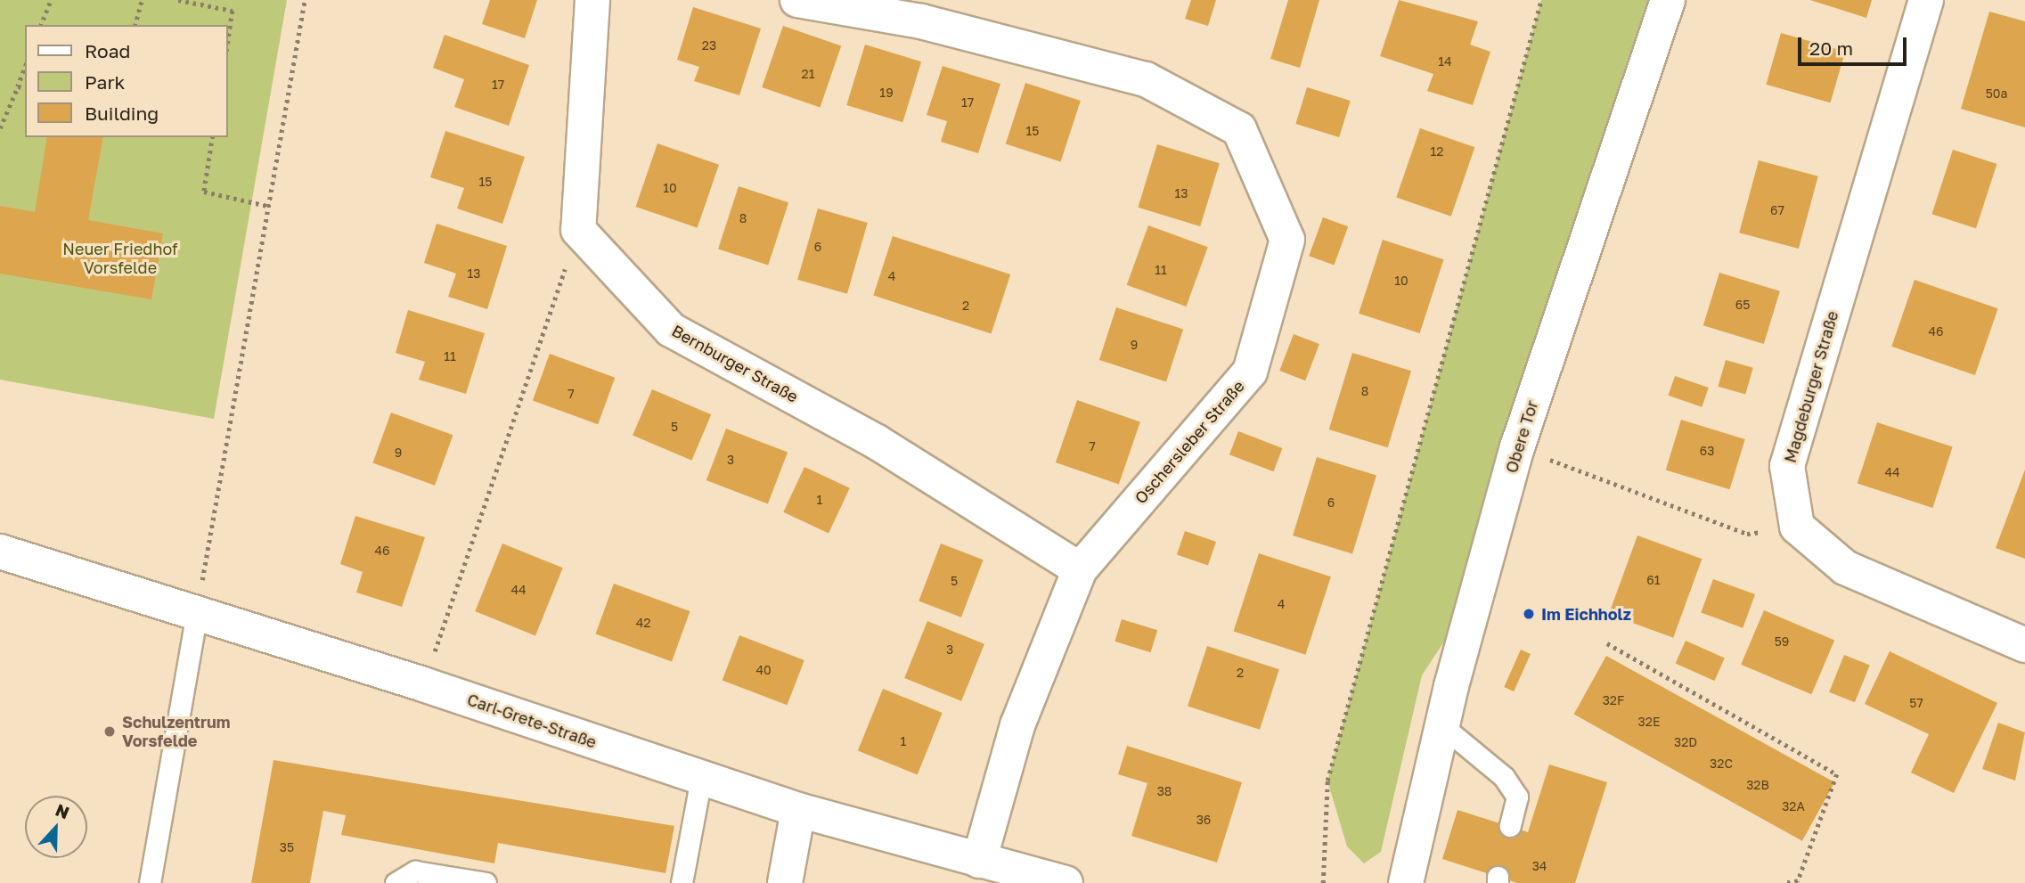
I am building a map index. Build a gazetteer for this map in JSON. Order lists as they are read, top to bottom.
{
  "streets": {
    "street": [
      "Bernburger Straße",
      "Magdeburger Straße",
      "Obere Tor",
      "Oschersleber Straße",
      "Carl-Grete-Straße"
    ]
  },
  "crossings": [
    ["Bernburger Straße", "Oschersleber Straße"],
    ["Oschersleber Straße", "Carl-Grete-Straße"]
  ],
  "parks": ["Neuer Friedhof Vorsfelde"],
  "places": ["Im Eichholz", "Schulzentrum Vorsfelde"],
  "house_numbers": [
    "23",
    "14",
    "21",
    "17",
    "19",
    "50a",
    "17",
    "15",
    "12",
    "15",
    "10",
    "13",
    "67",
    "8",
    "6",
    "11",
    "13",
    "4",
    "10",
    "65",
    "2",
    "46",
    "9",
    "11",
    "8",
    "7",
    "5",
    "7",
    "63",
    "9",
    "3",
    "44",
    "1",
    "6",
    "46",
    "61",
    "5",
    "44",
    "4",
    "42",
    "59",
    "3",
    "40",
    "2",
    "32F",
    "57",
    "32E",
    "1",
    "32D",
    "32C",
    "32B",
    "38",
    "32A",
    "36",
    "35",
    "34"
  ],
  "legend": ["Road", "Park", "Building"],
  "scale_bar": "20 m",
  "north": "top"
}
